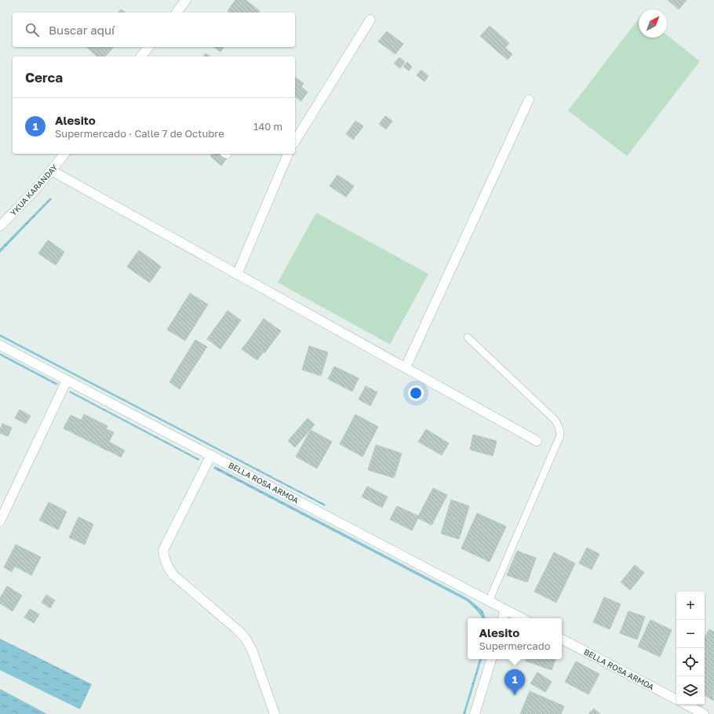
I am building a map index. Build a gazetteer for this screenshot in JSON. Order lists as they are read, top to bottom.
{
  "streets": {
    "street": ["YKUA KARANDAY", "BELLA ROSA ARMOA"]
  },
  "north": "top right",
  "page": {
    "search": "Buscar aquí",
    "heading": "Cerca",
    "list": [
      {
        "mark": "1",
        "name": "Alesito",
        "note": "Supermercado · Calle 7 de Octubre",
        "value": "140 m"
      }
    ],
    "map_buttons": ["+", "−"],
    "popup": ["Alesito", "Supermercado"],
    "pins": "1"
  }
}
